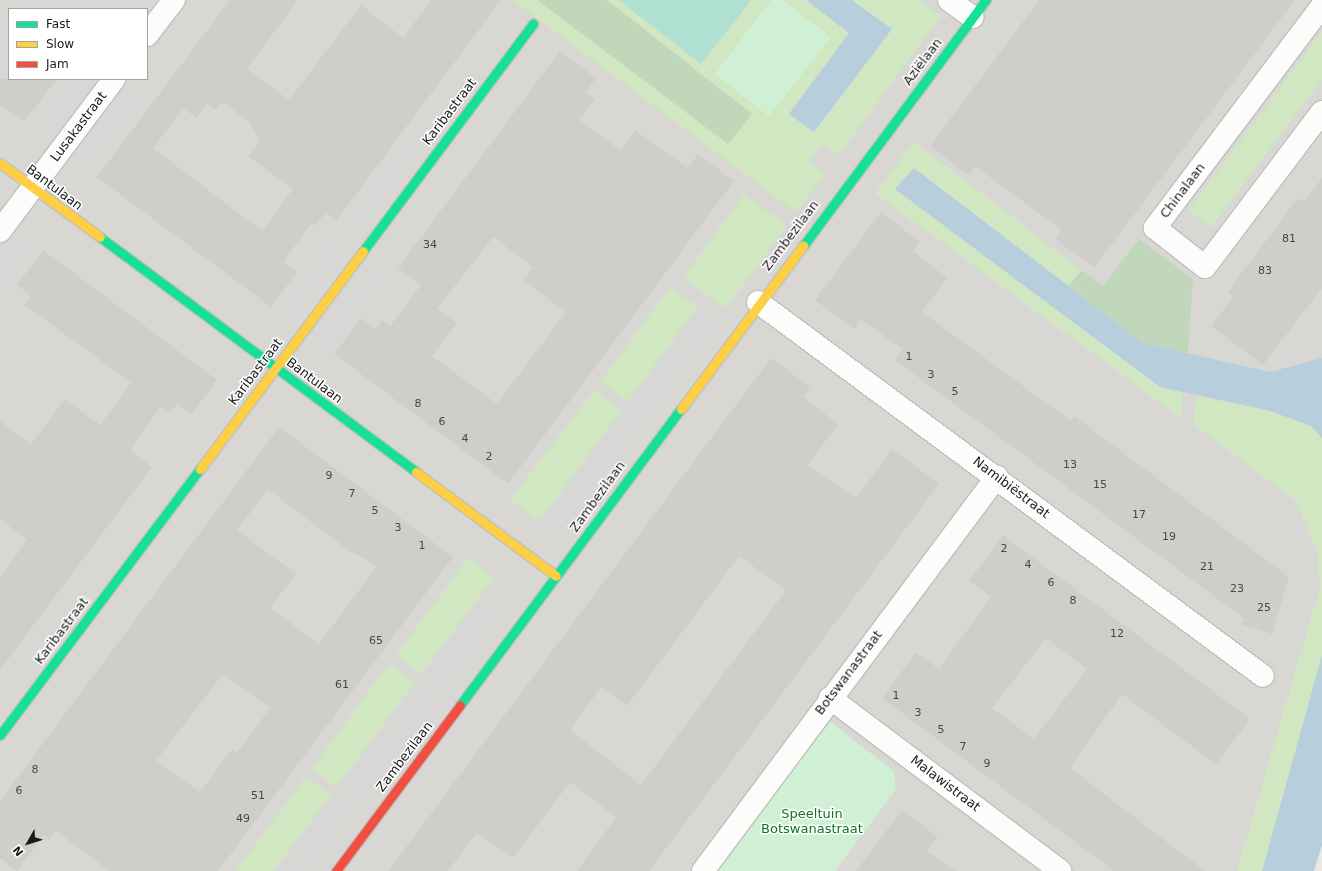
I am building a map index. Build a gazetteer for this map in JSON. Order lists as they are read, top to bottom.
{
  "streets": {
    "street": [
      "Aziëlaan",
      "Karibastraat",
      "Lusakastraat",
      "Bantulaan",
      "Chinalaan",
      "Zambezilaan",
      "Namibiëstraat",
      "Botswanastraat",
      "Malawistraat"
    ]
  },
  "crossings": [
    ["Aziëlaan", "Zambezilaan"],
    ["Karibastraat", "Bantulaan"],
    ["Lusakastraat", "Bantulaan"],
    ["Bantulaan", "Zambezilaan"],
    ["Zambezilaan", "Namibiëstraat"],
    ["Namibiëstraat", "Botswanastraat"],
    ["Botswanastraat", "Malawistraat"]
  ],
  "parks": ["Speeltuin Botswanastraat"],
  "house_numbers": [
    "81",
    "34",
    "83",
    "1",
    "3",
    "5",
    "8",
    "6",
    "4",
    "2",
    "13",
    "9",
    "15",
    "7",
    "5",
    "17",
    "3",
    "19",
    "1",
    "2",
    "4",
    "21",
    "6",
    "23",
    "8",
    "25",
    "12",
    "65",
    "61",
    "1",
    "3",
    "5",
    "7",
    "9",
    "8",
    "6",
    "51",
    "49"
  ],
  "legend": ["Fast", "Slow", "Jam"],
  "north": "bottom left"
}
